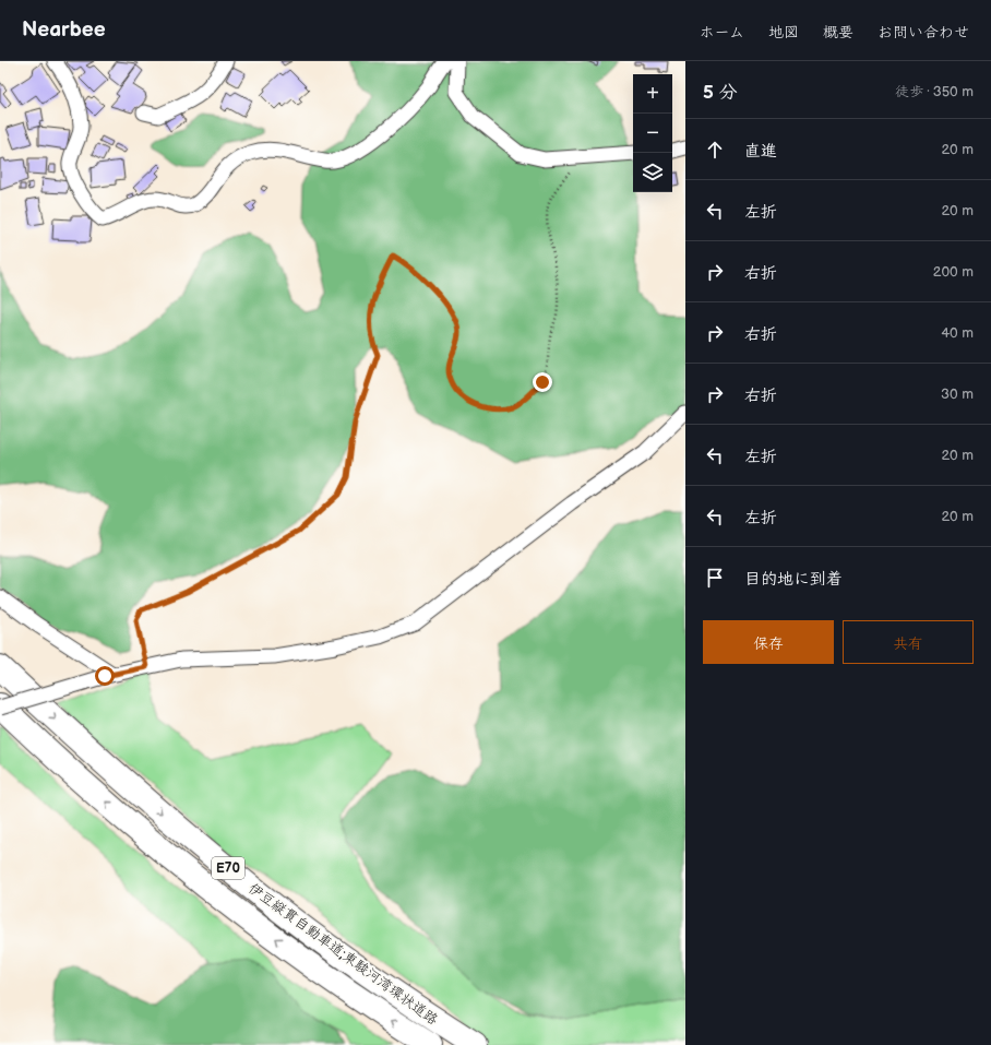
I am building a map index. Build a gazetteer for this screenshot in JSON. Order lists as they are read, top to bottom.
{
  "streets": {
    "highway": ["E70", "伊豆縦貫自動車道;東駿河湾環状道路"]
  },
  "page": {
    "header": "Nearbee",
    "nav": [
      "ホーム",
      "地図",
      "概要",
      "お問い合わせ"
    ],
    "heading": ["5 分", "徒歩 · 350 m"],
    "map_buttons": ["+", "−"],
    "list": [
      ["直進", "20 m"],
      ["左折", "20 m"],
      ["右折", "200 m"],
      ["右折", "40 m"],
      ["右折", "30 m"],
      ["左折", "20 m"],
      ["左折", "20 m"],
      "目的地に到着"
    ],
    "buttons": ["保存", "共有"]
  }
}
